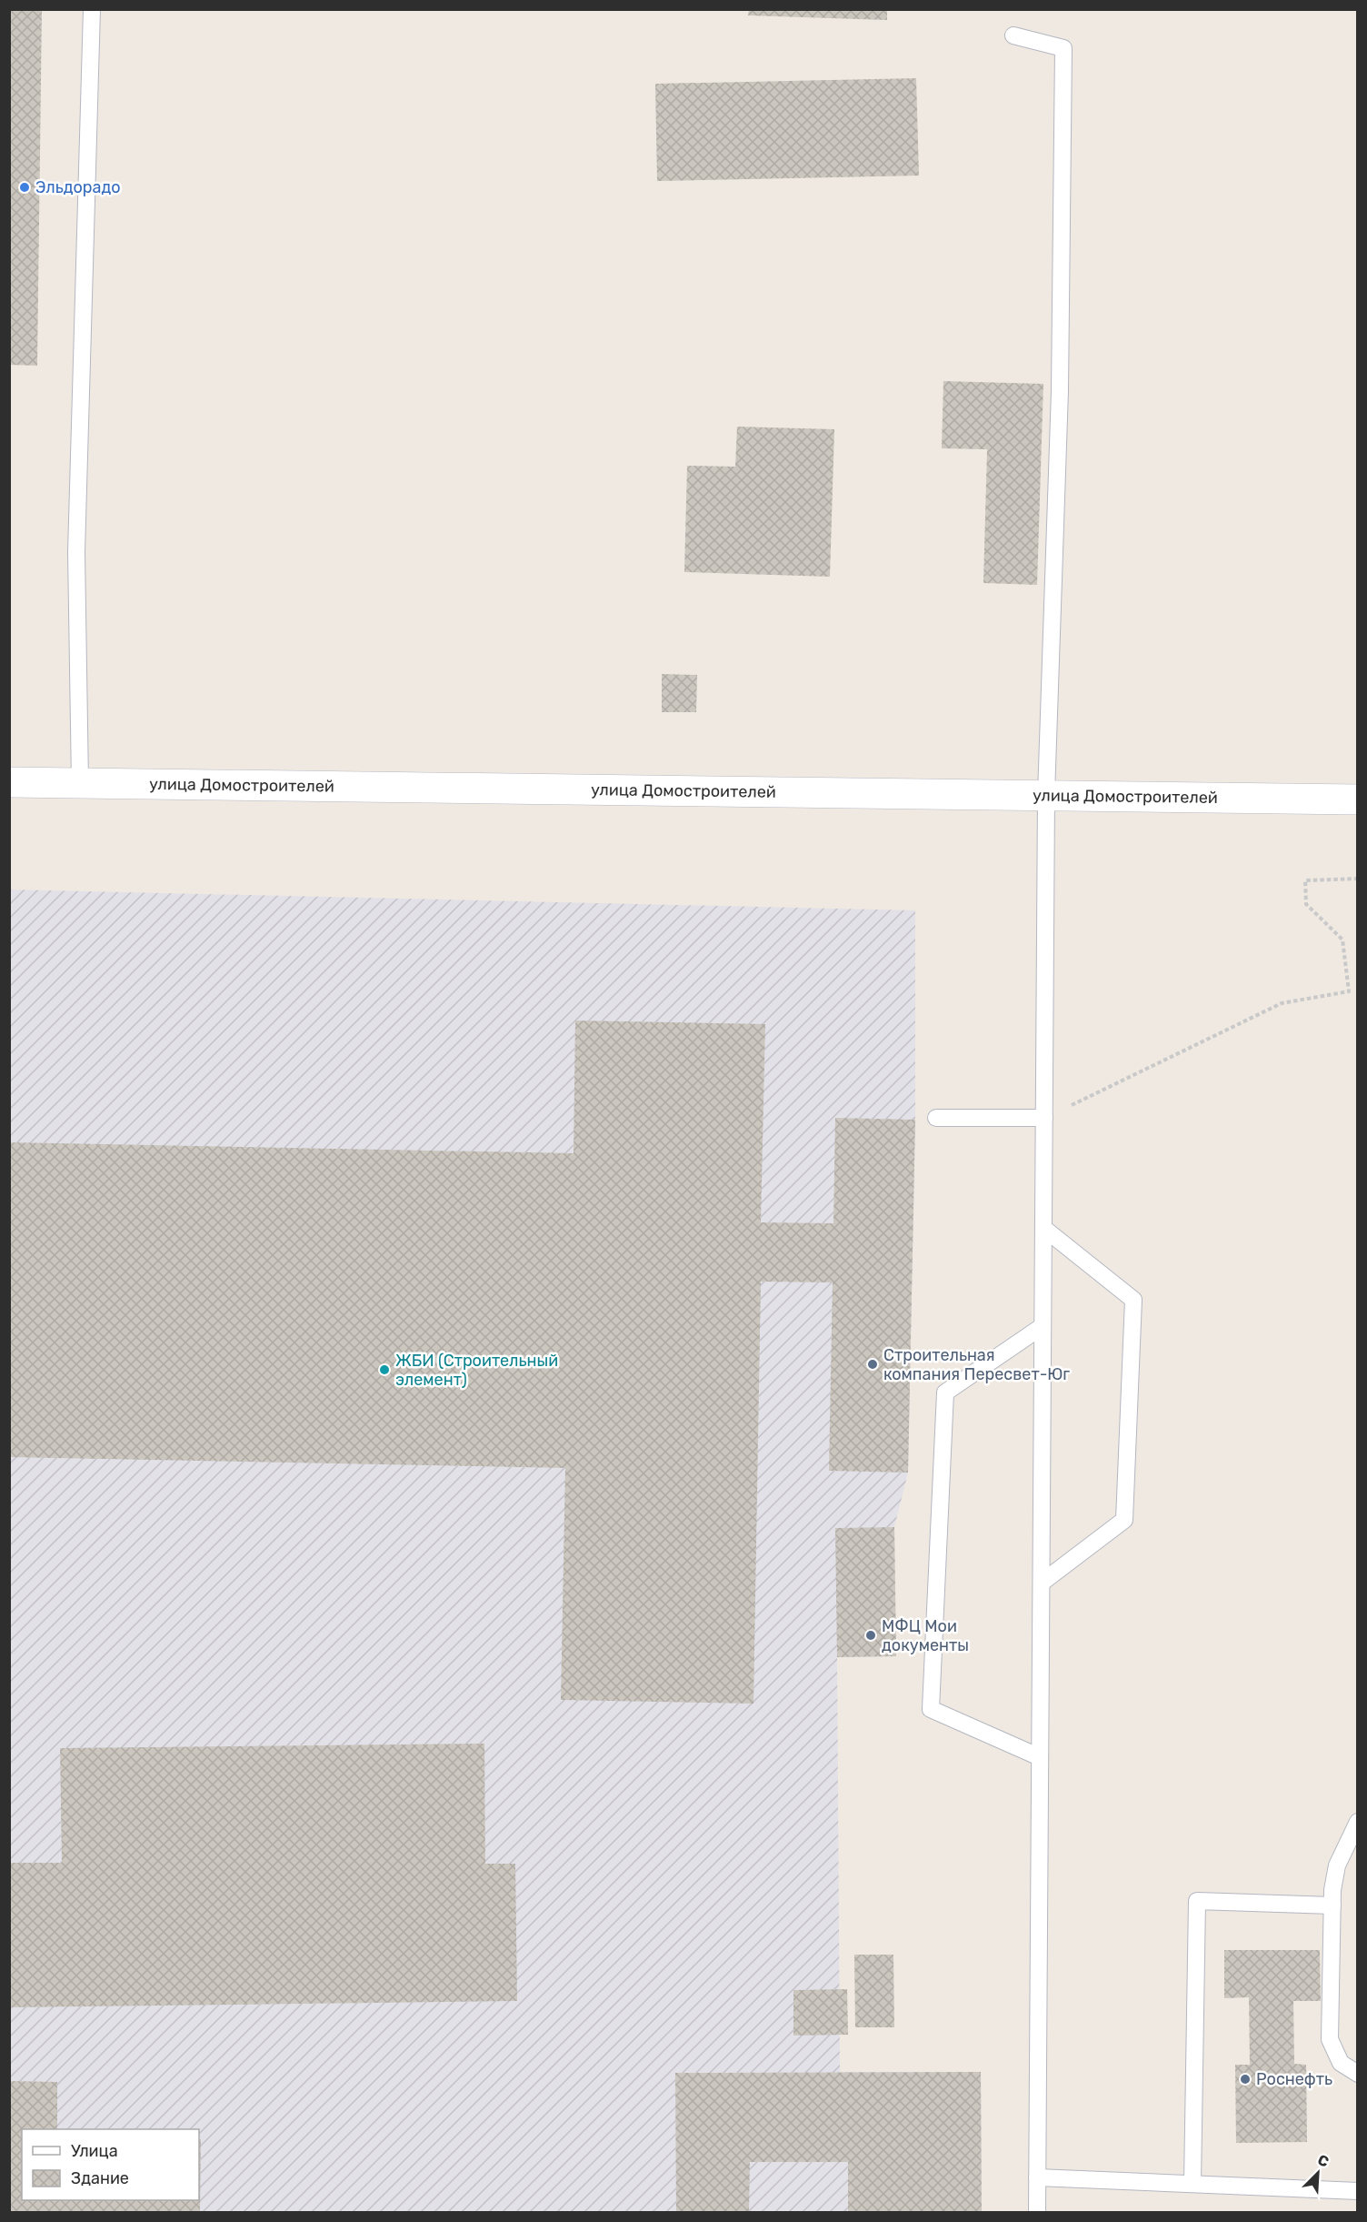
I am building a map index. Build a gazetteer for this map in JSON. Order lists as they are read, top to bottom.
{
  "streets": {
    "street": ["улица Домостроителей"]
  },
  "places": [
    "Эльдорадо",
    "Строительная компания Пересвет-Юг",
    "ЖБИ (Строительный элемент)",
    "МФЦ Мои документы",
    "Роснефть"
  ],
  "legend": ["Улица", "Здание"],
  "north": "top right"
}
